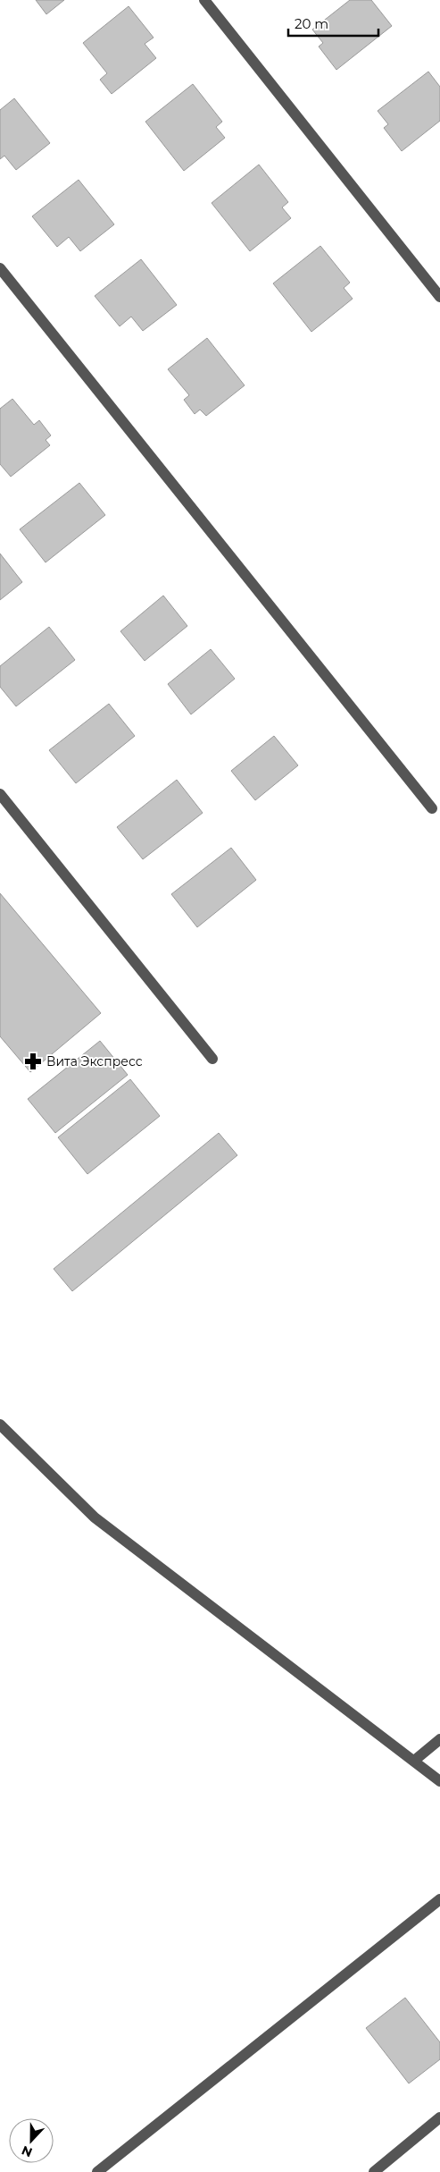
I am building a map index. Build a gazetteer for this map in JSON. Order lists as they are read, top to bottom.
{
  "places": {
    "pharmacy": ["Вита Экспресс"]
  },
  "scale_bar": "20 m",
  "north": "bottom"
}
